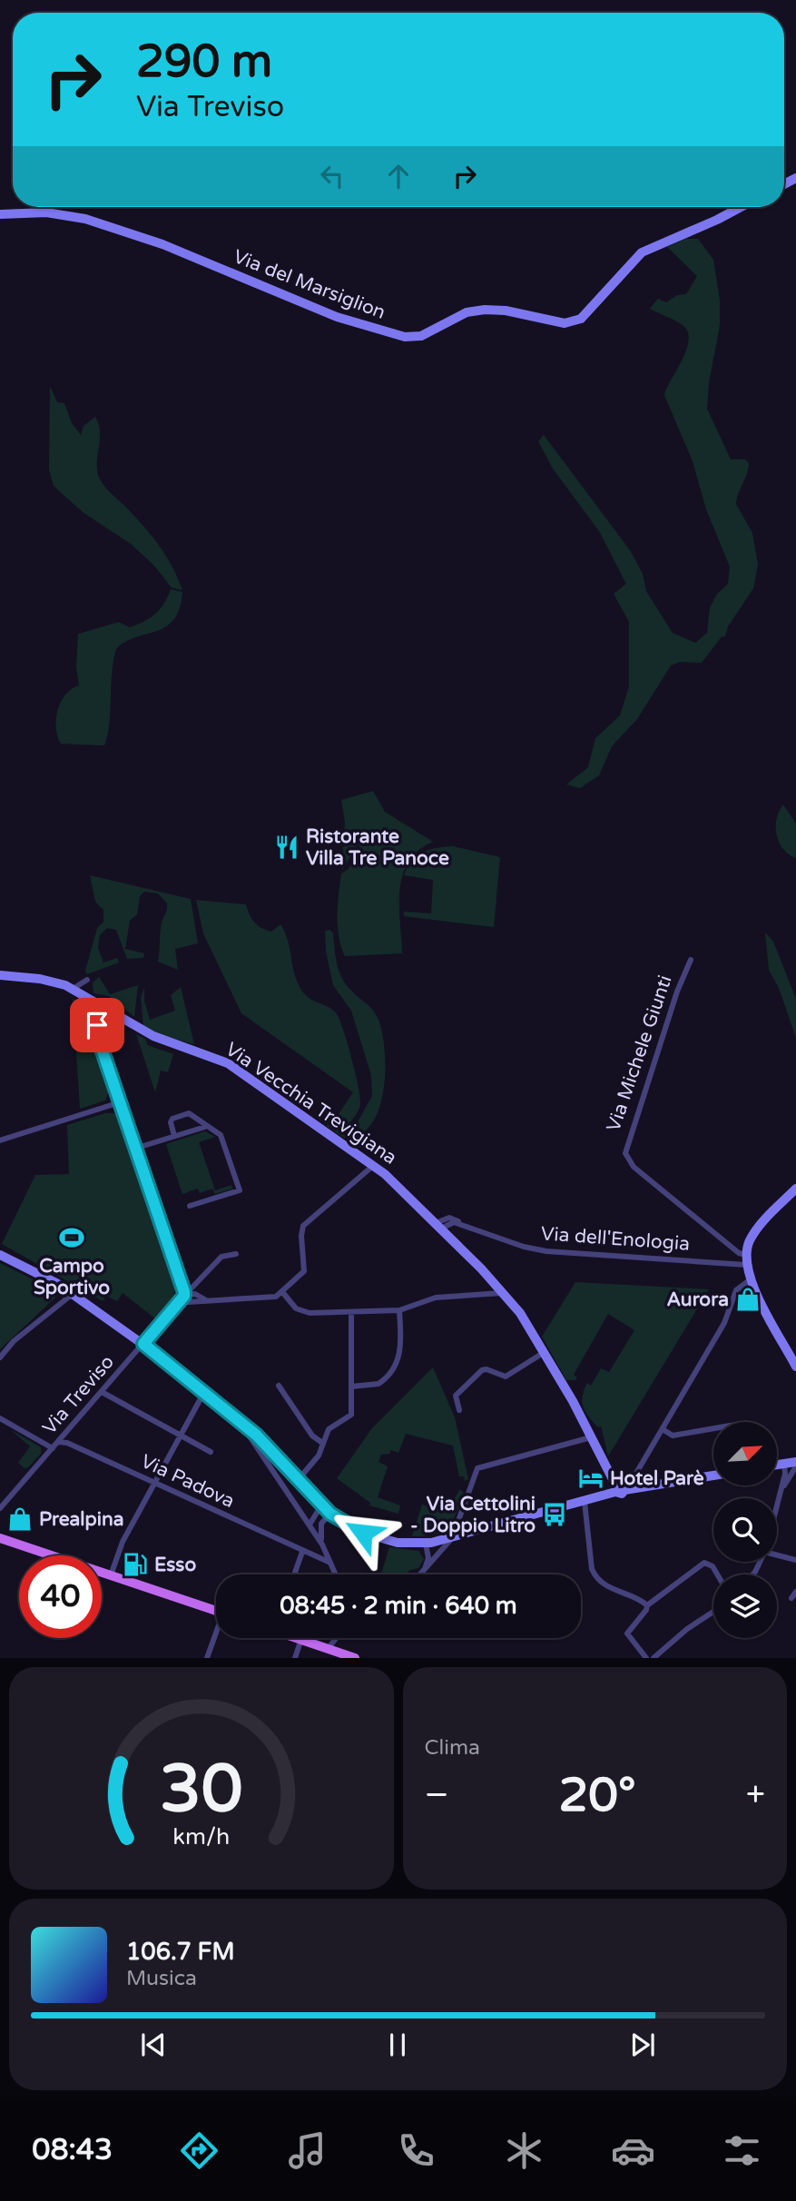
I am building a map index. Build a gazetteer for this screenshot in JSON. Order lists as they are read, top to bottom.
{
  "streets": {
    "street": [
      "Via del Marsiglion",
      "Via Michele Giunti",
      "Via Vecchia Trevigiana",
      "Via dell'Enologia",
      "Via Treviso",
      "Via Padova"
    ]
  },
  "crossings": [
    ["Via Michele Giunti", "Via dell'Enologia"],
    ["Via Vecchia Trevigiana", "Via dell'Enologia"],
    ["Via Treviso", "Via Padova"]
  ],
  "places": {
    "restaurant": ["Ristorante Villa Tre Panoce"],
    "sports": ["Campo Sportivo"],
    "shop": ["Aurora", "Prealpina"],
    "hotel": ["Hotel Parè"],
    "bus stop": ["Via Cettolini - Doppio Litro"],
    "fuel station": ["Esso"]
  },
  "north": "top right",
  "page": {
    "turn": ["290 m", "Via Treviso"],
    "limit": "40",
    "trip": "08:45 · 2 min · 640 m",
    "tile": "Clima",
    "heat": ["−", "20°", "+"],
    "song": ["106.7 FM", "Musica"],
    "tabs": "08:43",
    "gauge": ["30", "km/h"]
  }
}
